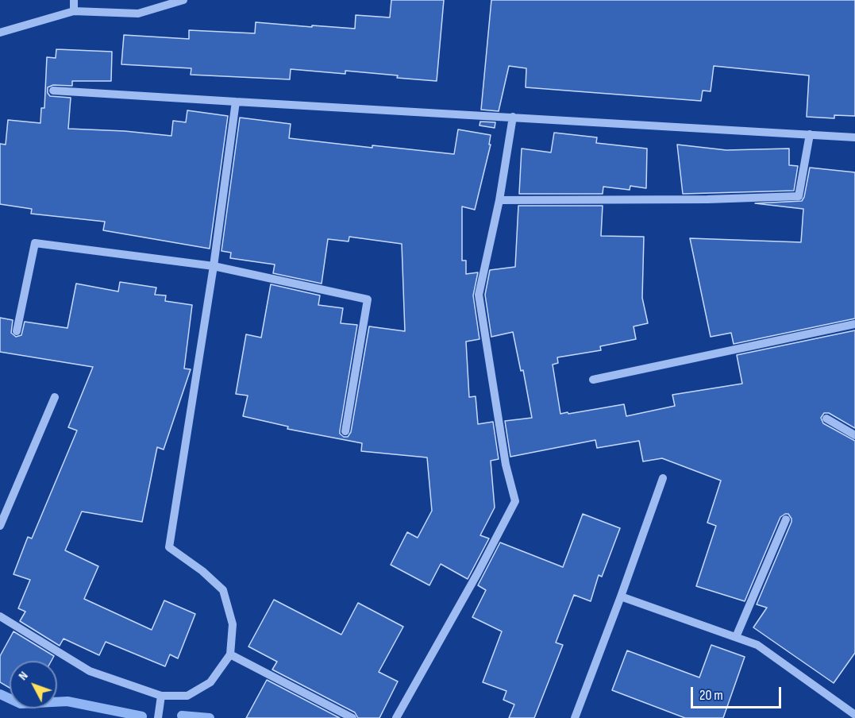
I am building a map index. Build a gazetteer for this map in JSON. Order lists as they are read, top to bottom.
{
  "scale_bar": "20 m",
  "north": "top left"
}
